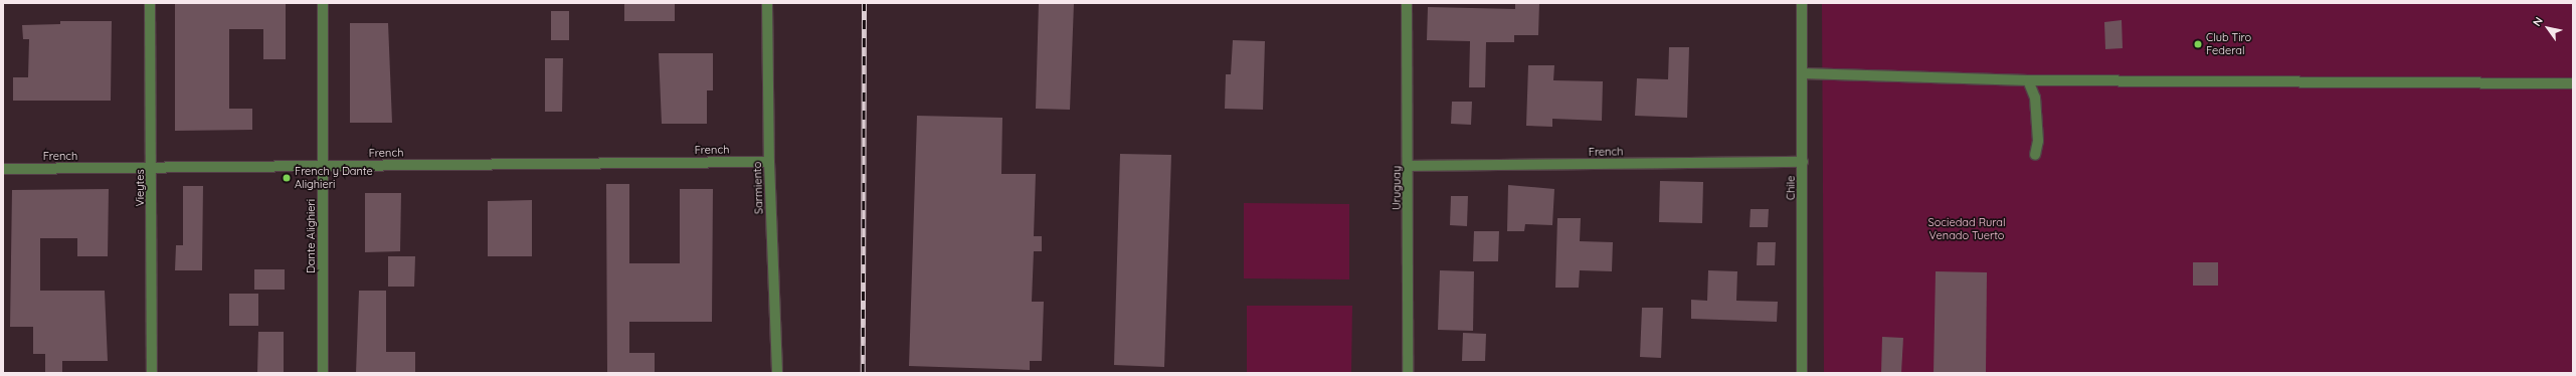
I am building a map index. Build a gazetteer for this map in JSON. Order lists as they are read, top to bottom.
{
  "streets": {
    "street": [
      "French",
      "Vieytes",
      "Sarmiento",
      "Uruguay",
      "Chile",
      "Dante Alighieri"
    ]
  },
  "crossings": [
    ["French", "Vieytes"],
    ["French", "Sarmiento"],
    ["French", "Uruguay"],
    ["French", "Chile"],
    ["French", "Dante Alighieri"]
  ],
  "parks": ["Sociedad Rural Venado Tuerto"],
  "places": ["Club Tiro Federal", "French y Dante Alighieri"],
  "north": "top left"
}
